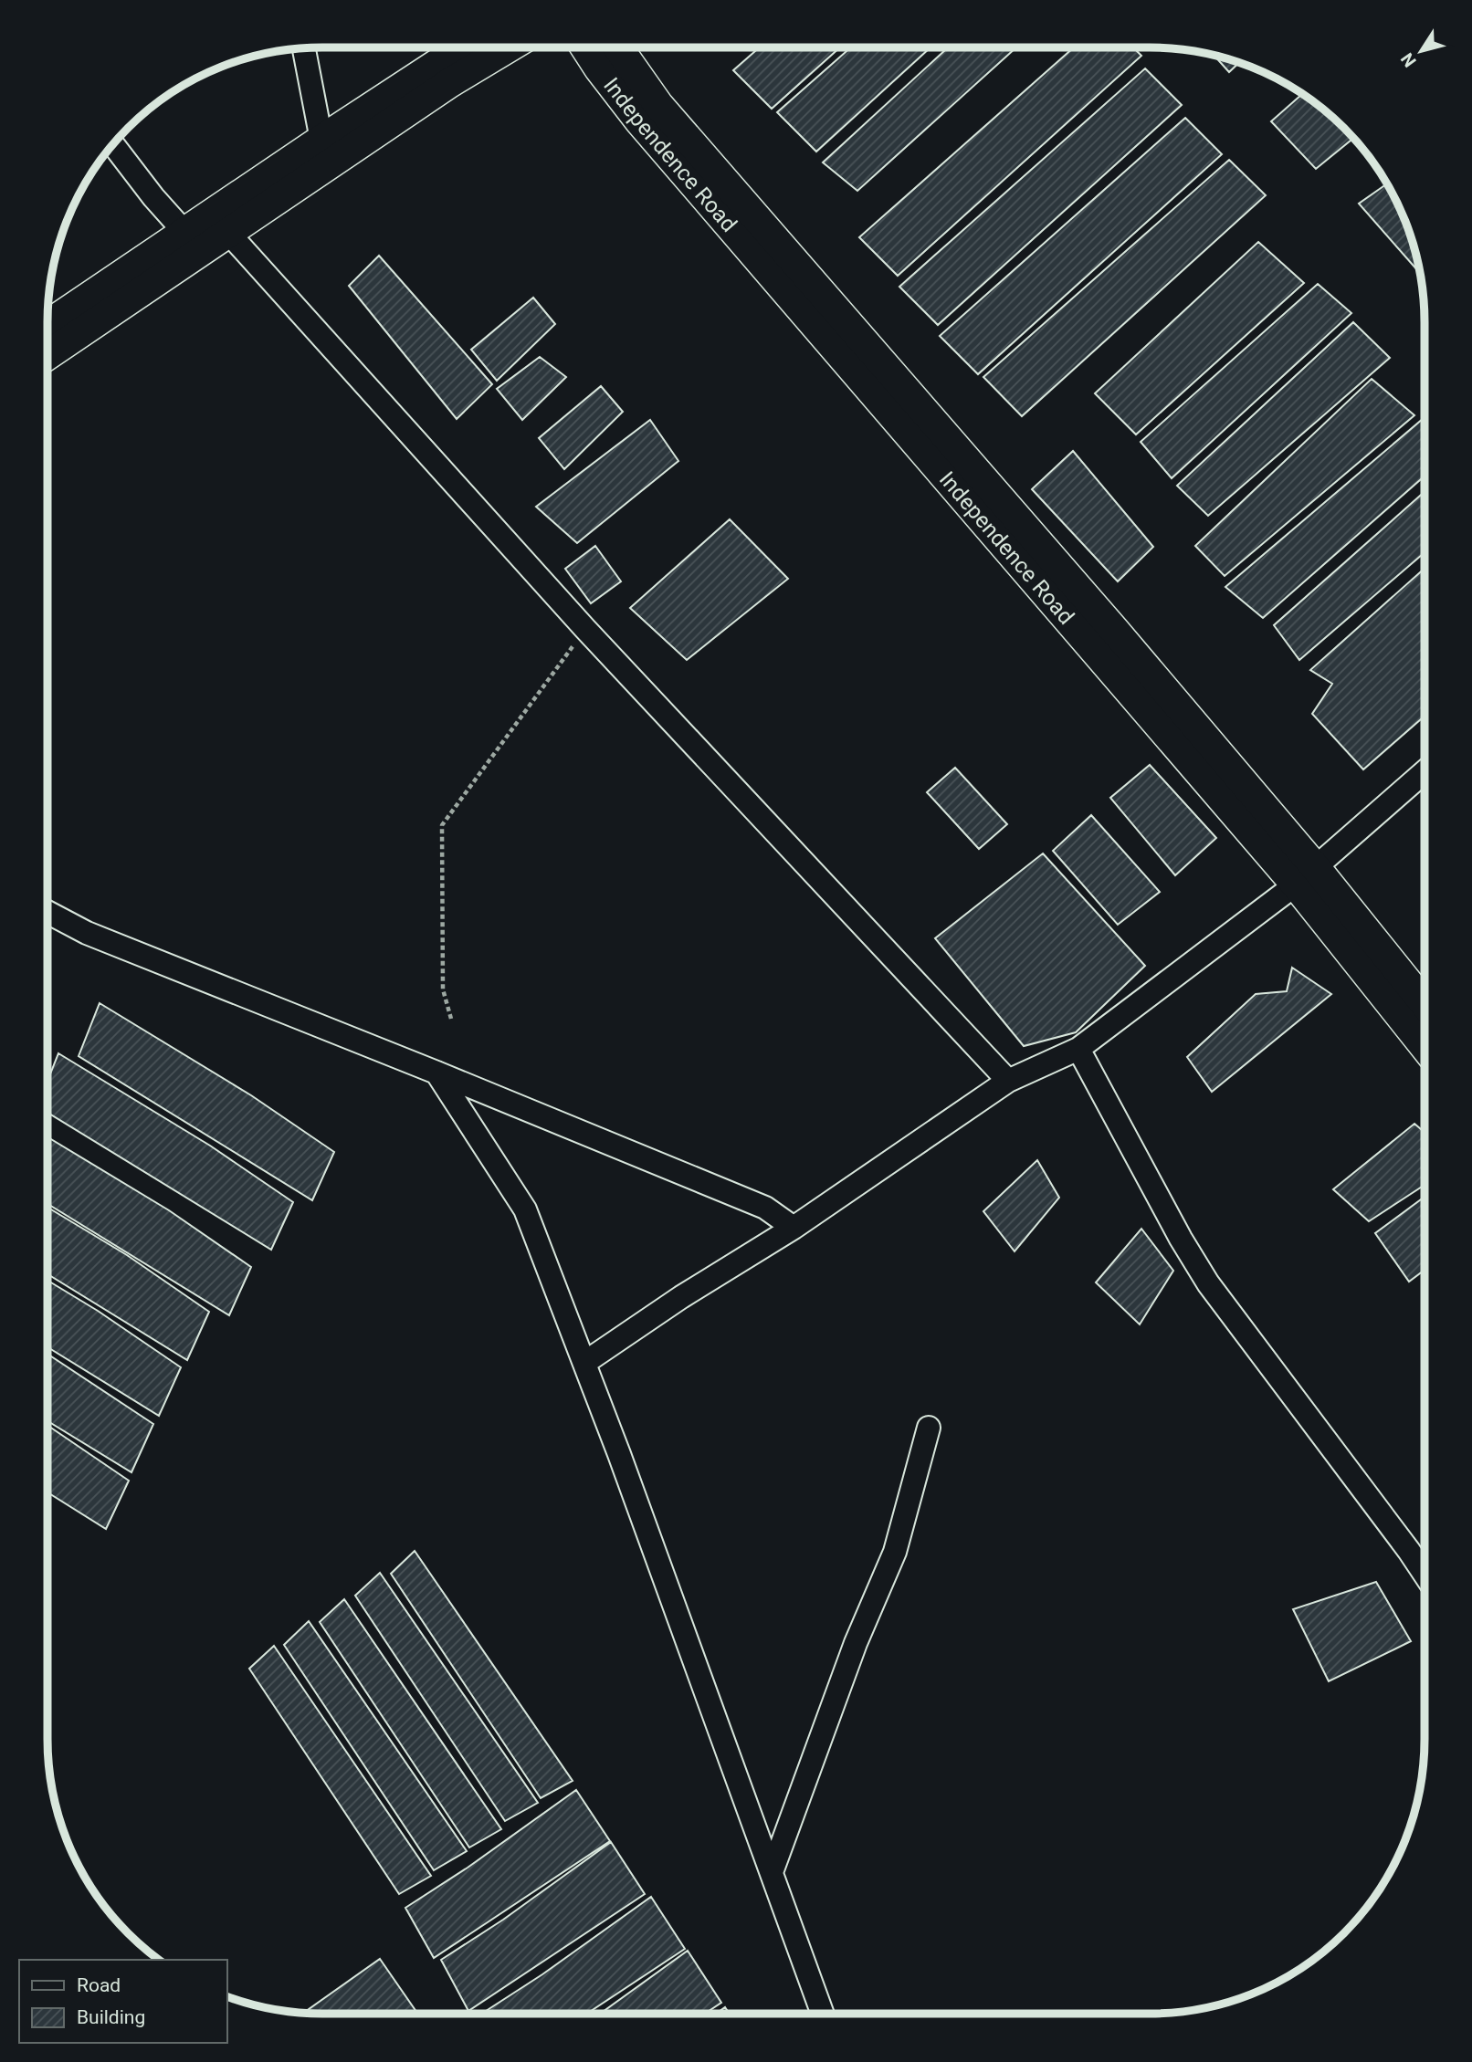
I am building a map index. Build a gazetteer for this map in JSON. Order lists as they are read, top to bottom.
{
  "streets": {
    "main road": ["Independence Road"]
  },
  "legend": ["Road", "Building"],
  "north": "bottom left"
}
